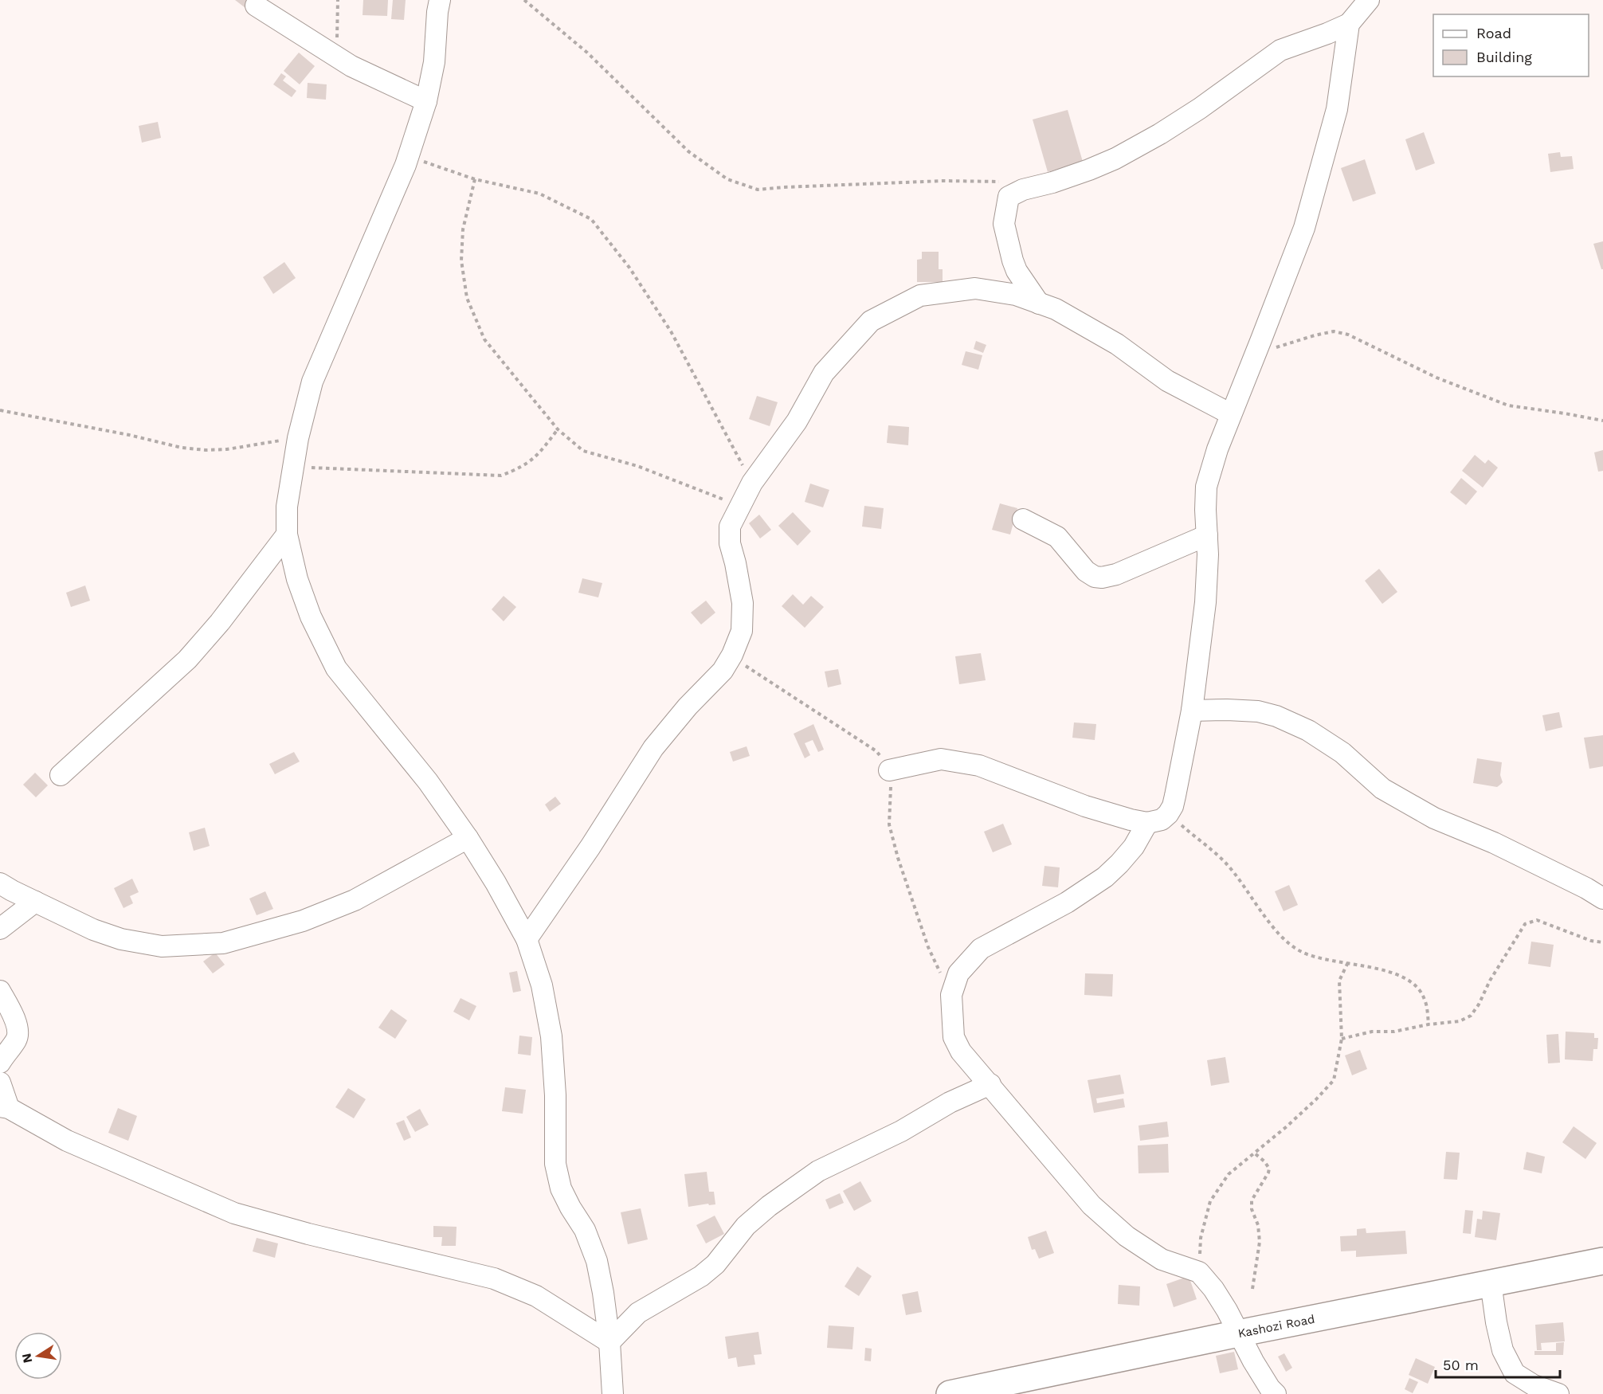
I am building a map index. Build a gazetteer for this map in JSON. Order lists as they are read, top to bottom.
{
  "streets": {
    "main road": ["Kashozi Road"]
  },
  "legend": ["Road", "Building"],
  "scale_bar": "50 m",
  "north": "left"
}
